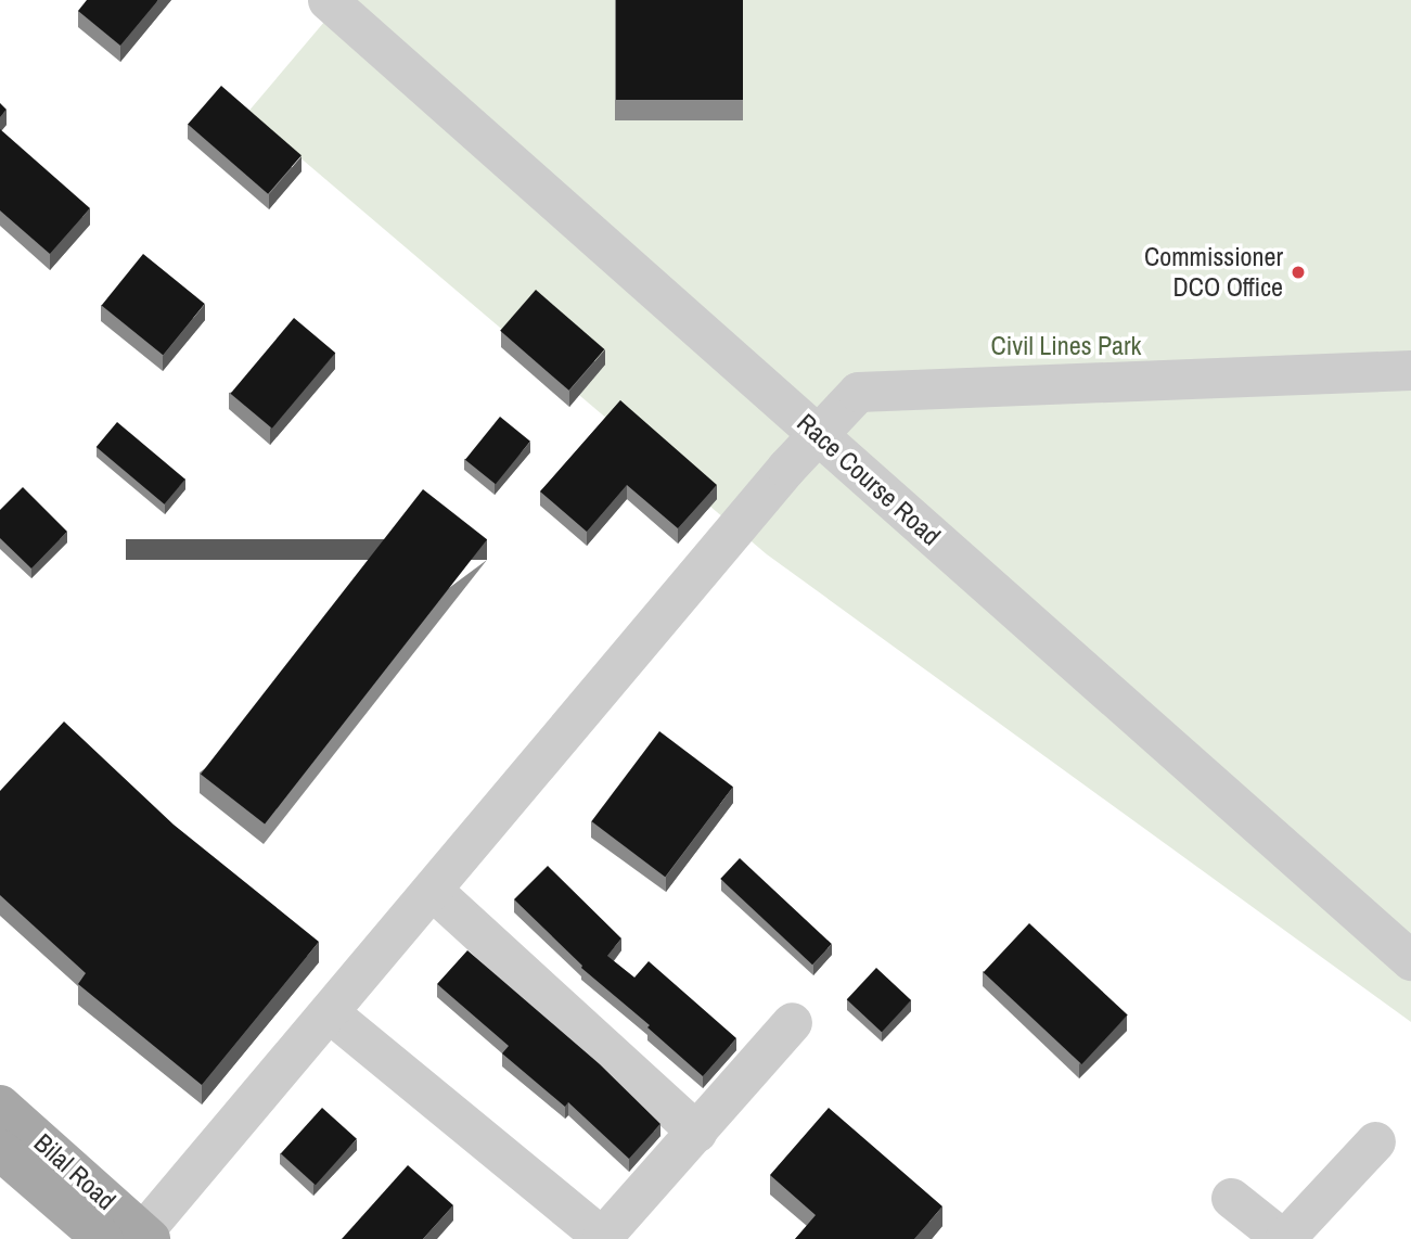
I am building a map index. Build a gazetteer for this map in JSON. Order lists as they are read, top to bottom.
{
  "streets": {
    "main road": ["Bilal Road"],
    "street": ["Race Course Road"]
  },
  "parks": ["Civil Lines Park"],
  "places": ["Commissioner DCO Office"]
}
